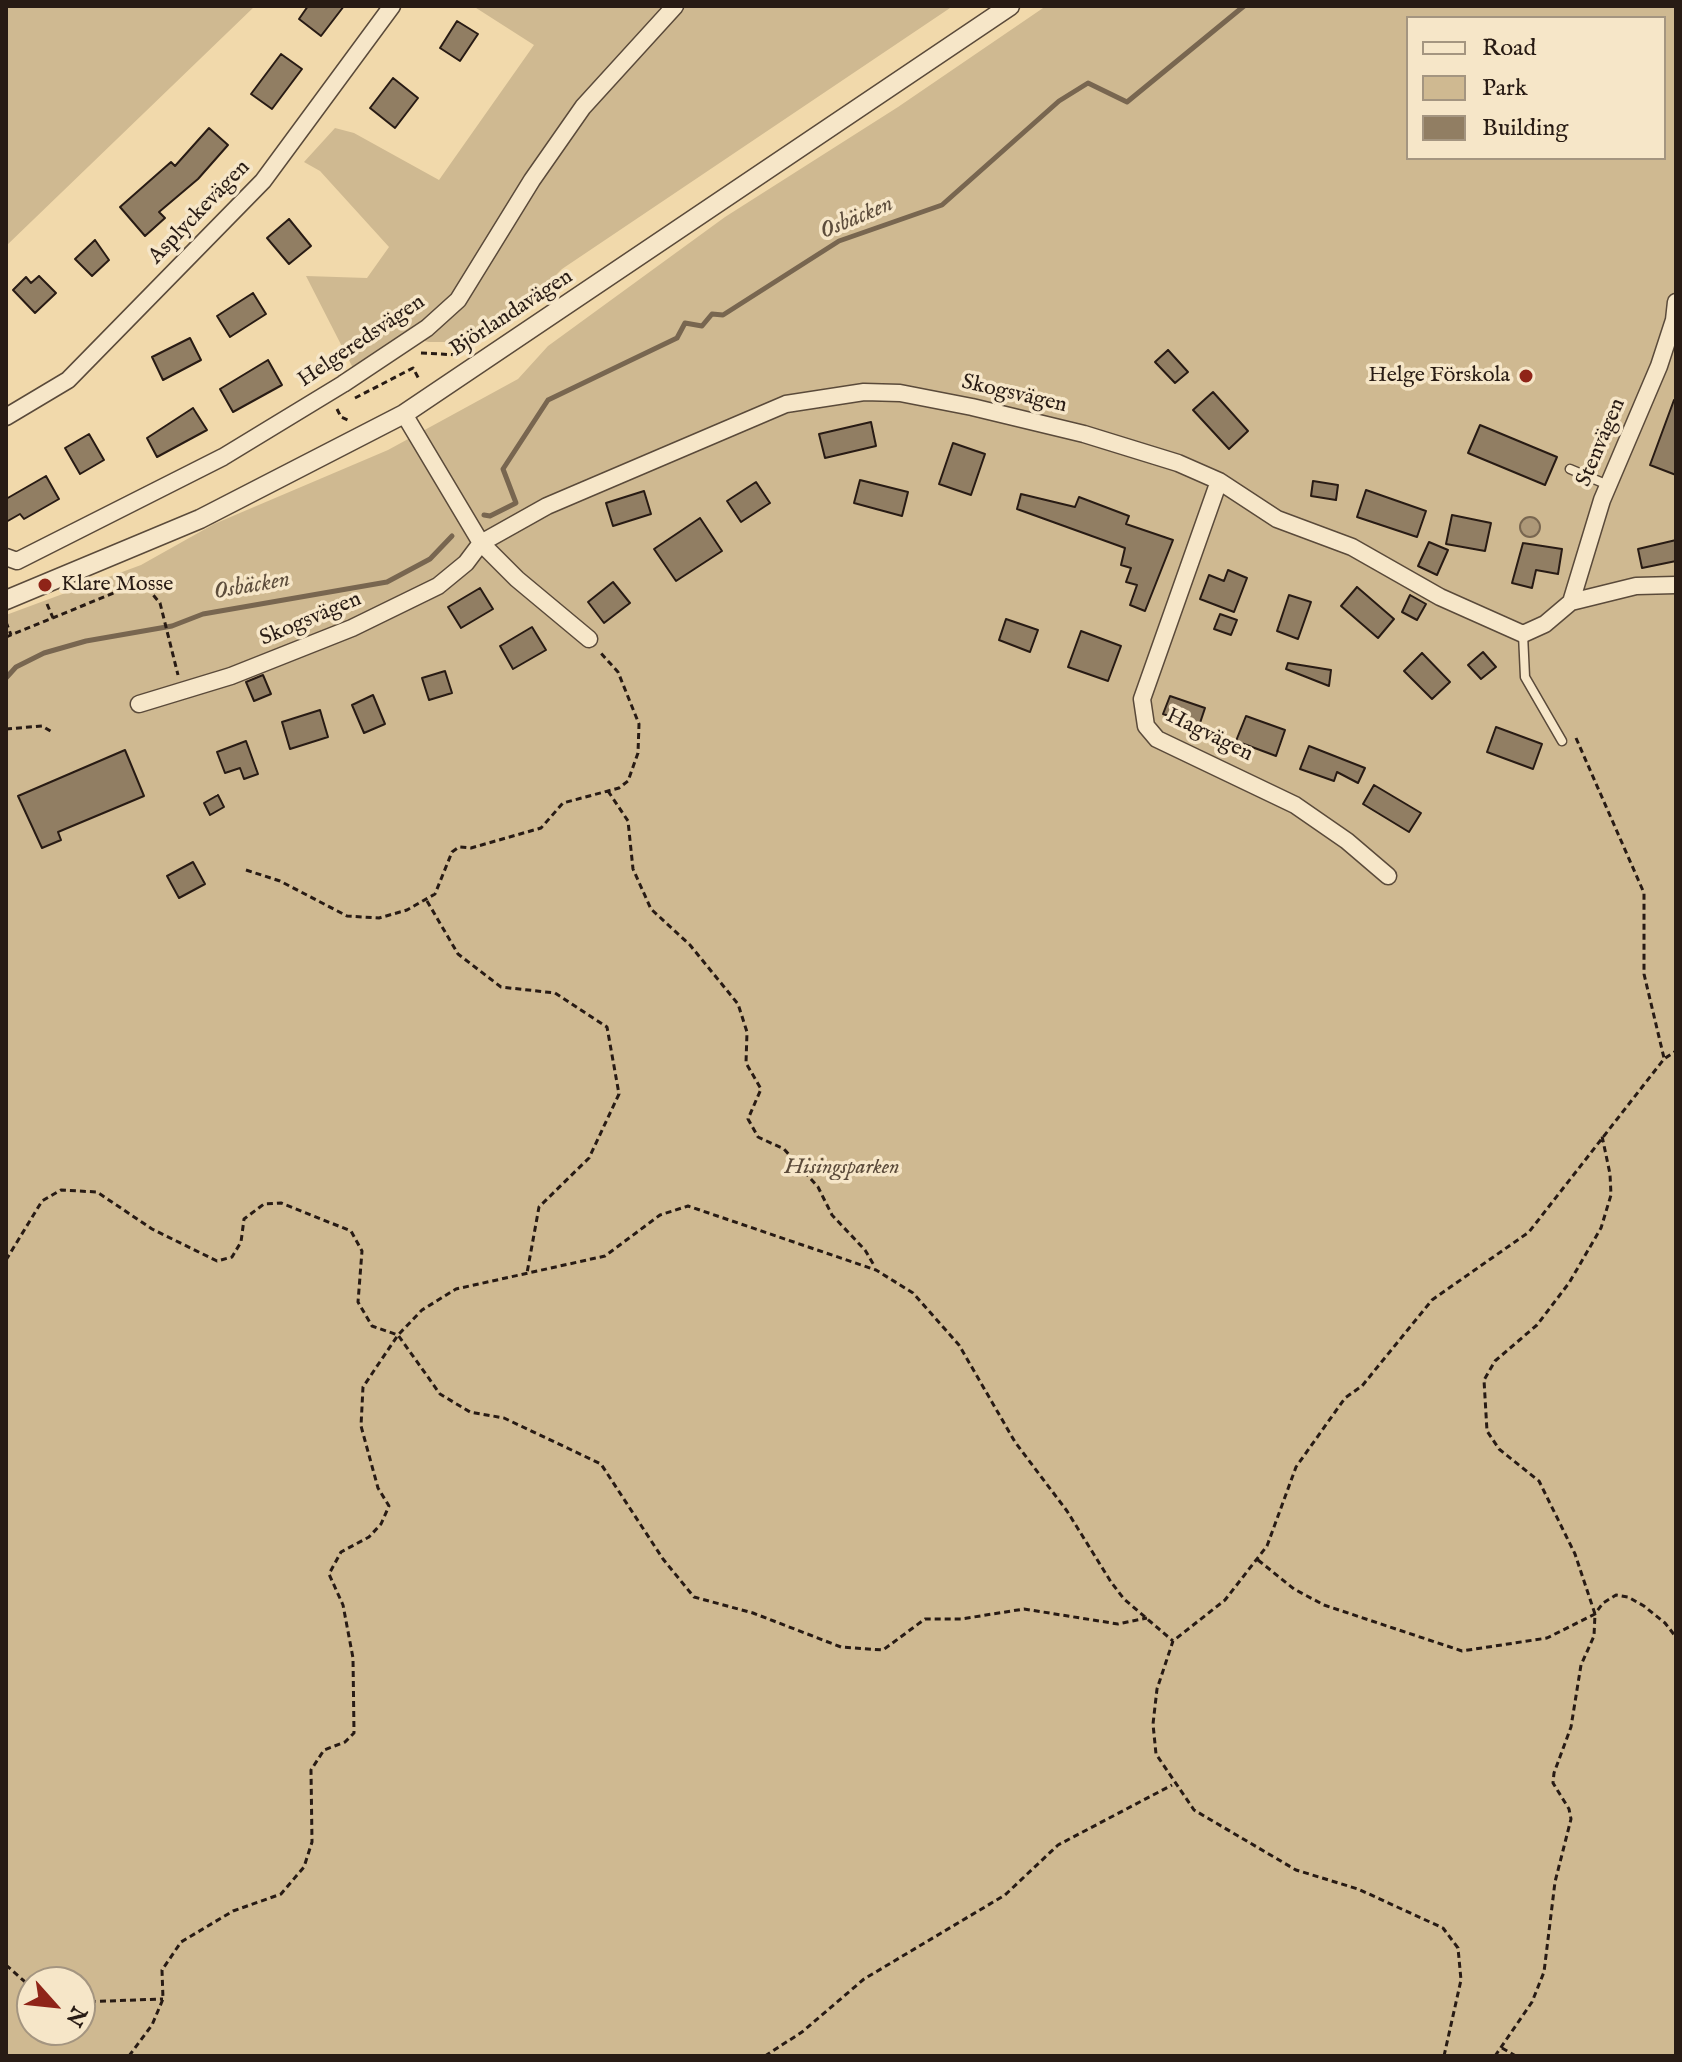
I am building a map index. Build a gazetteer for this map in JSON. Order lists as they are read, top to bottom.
{
  "streets": {
    "street": [
      "Asplyckevägen",
      "Björlandavägen",
      "Helgeredsvägen",
      "Skogsvägen",
      "Stenvägen",
      "Hagvägen"
    ]
  },
  "crossings": [
    ["Skogsvägen", "Hagvägen"]
  ],
  "water": ["Osbäcken"],
  "parks": ["Hisingsparken"],
  "places": ["Helge Förskola", "Klare Mosse"],
  "legend": ["Road", "Park", "Building"],
  "north": "bottom right"
}
